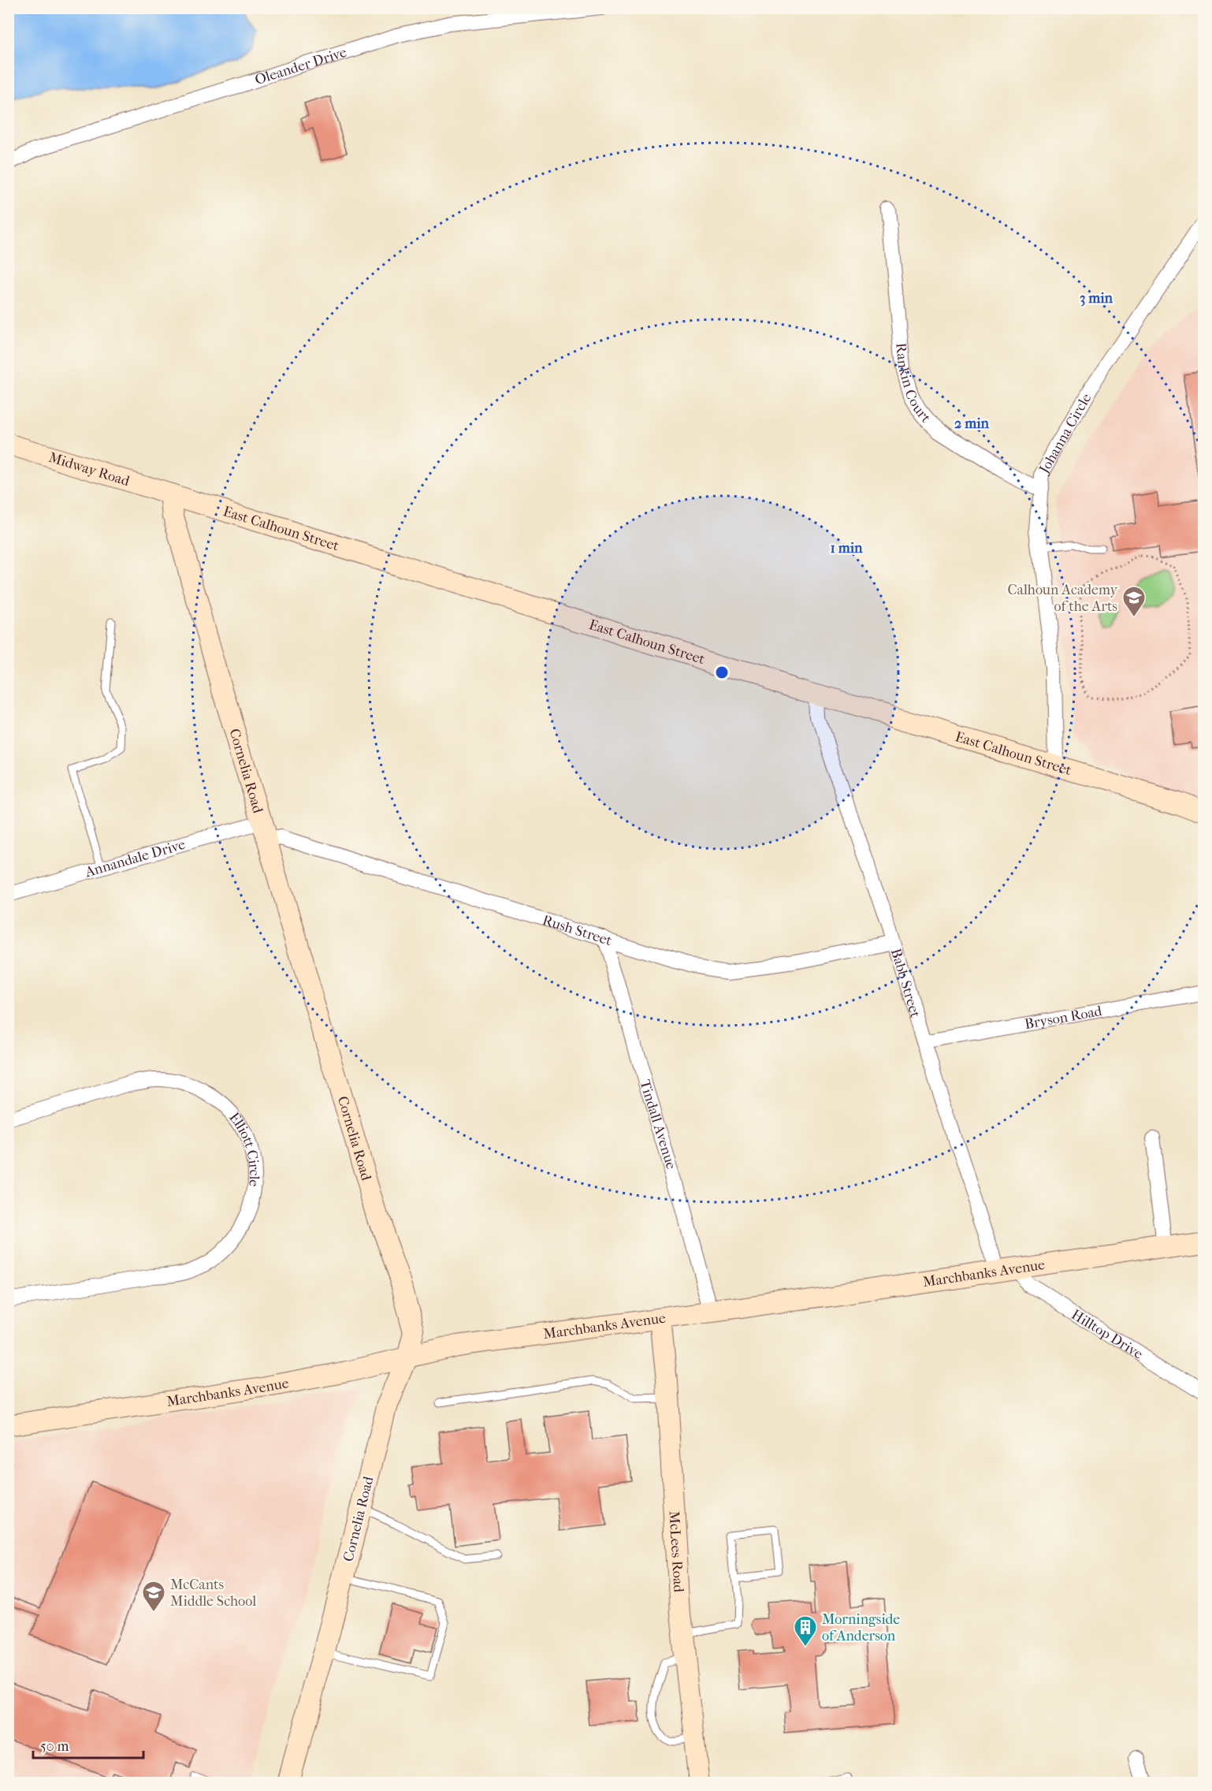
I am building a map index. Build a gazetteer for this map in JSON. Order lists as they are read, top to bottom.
{
  "streets": {
    "street": [
      "Oleander Drive",
      "Rankin Court",
      "Johanna Circle",
      "Midway Road",
      "East Calhoun Street",
      "Cornelia Road",
      "Annandale Drive",
      "Rush Street",
      "Babb Street",
      "Bryson Road",
      "Tindall Avenue",
      "Elliott Circle",
      "Marchbanks Avenue",
      "Hilltop Drive",
      "McLees Road"
    ]
  },
  "crossings": [
    ["Rankin Court", "Johanna Circle"],
    ["Johanna Circle", "East Calhoun Street"],
    ["Midway Road", "East Calhoun Street"],
    ["Midway Road", "Cornelia Road"],
    ["East Calhoun Street", "Cornelia Road"],
    ["East Calhoun Street", "Babb Street"],
    ["Cornelia Road", "Annandale Drive"],
    ["Cornelia Road", "Rush Street"],
    ["Cornelia Road", "Marchbanks Avenue"],
    ["Annandale Drive", "Rush Street"],
    ["Rush Street", "Babb Street"],
    ["Rush Street", "Tindall Avenue"],
    ["Babb Street", "Bryson Road"],
    ["Babb Street", "Marchbanks Avenue"],
    ["Babb Street", "Hilltop Drive"],
    ["Tindall Avenue", "Marchbanks Avenue"],
    ["Marchbanks Avenue", "Hilltop Drive"],
    ["Marchbanks Avenue", "McLees Road"]
  ],
  "places": {
    "school or university": ["Calhoun Academy of the Arts", "McCants Middle School"],
    "building": ["Morningside of Anderson"]
  },
  "scale_bar": "50 m",
  "rings": ["3 min", "2 min", "1 min"]
}
